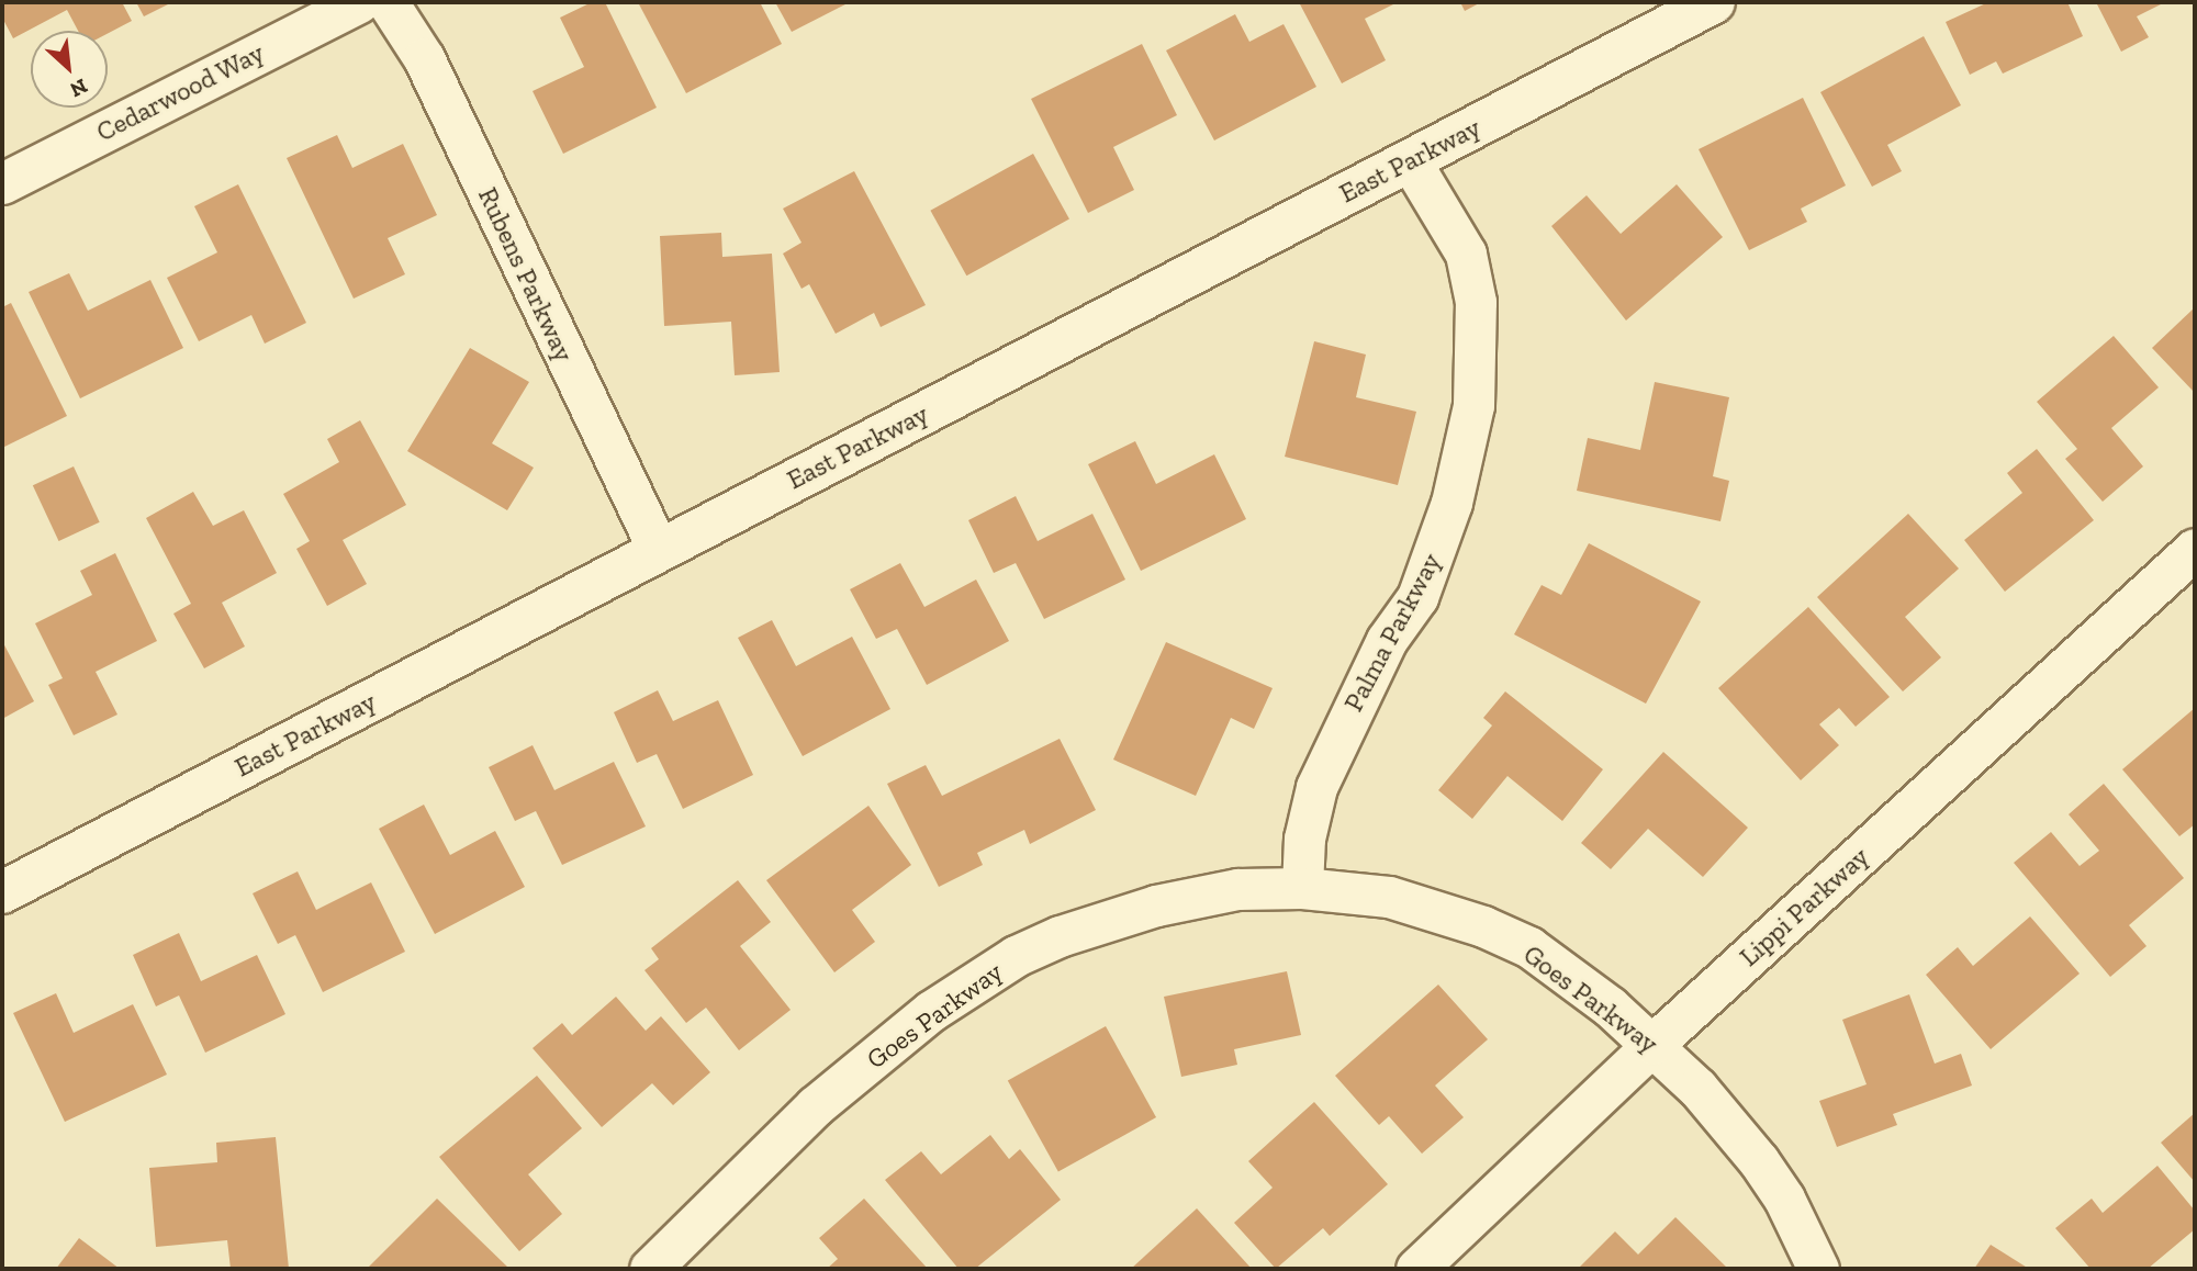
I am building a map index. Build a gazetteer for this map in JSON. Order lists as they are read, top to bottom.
{
  "streets": {
    "street": [
      "Cedarwood Way",
      "East Parkway",
      "Rubens Parkway",
      "Palma Parkway",
      "Lippi Parkway",
      "Goes Parkway"
    ]
  },
  "crossings": [
    ["East Parkway", "Rubens Parkway"],
    ["East Parkway", "Palma Parkway"],
    ["Palma Parkway", "Goes Parkway"],
    ["Lippi Parkway", "Goes Parkway"]
  ],
  "north": "bottom right"
}
